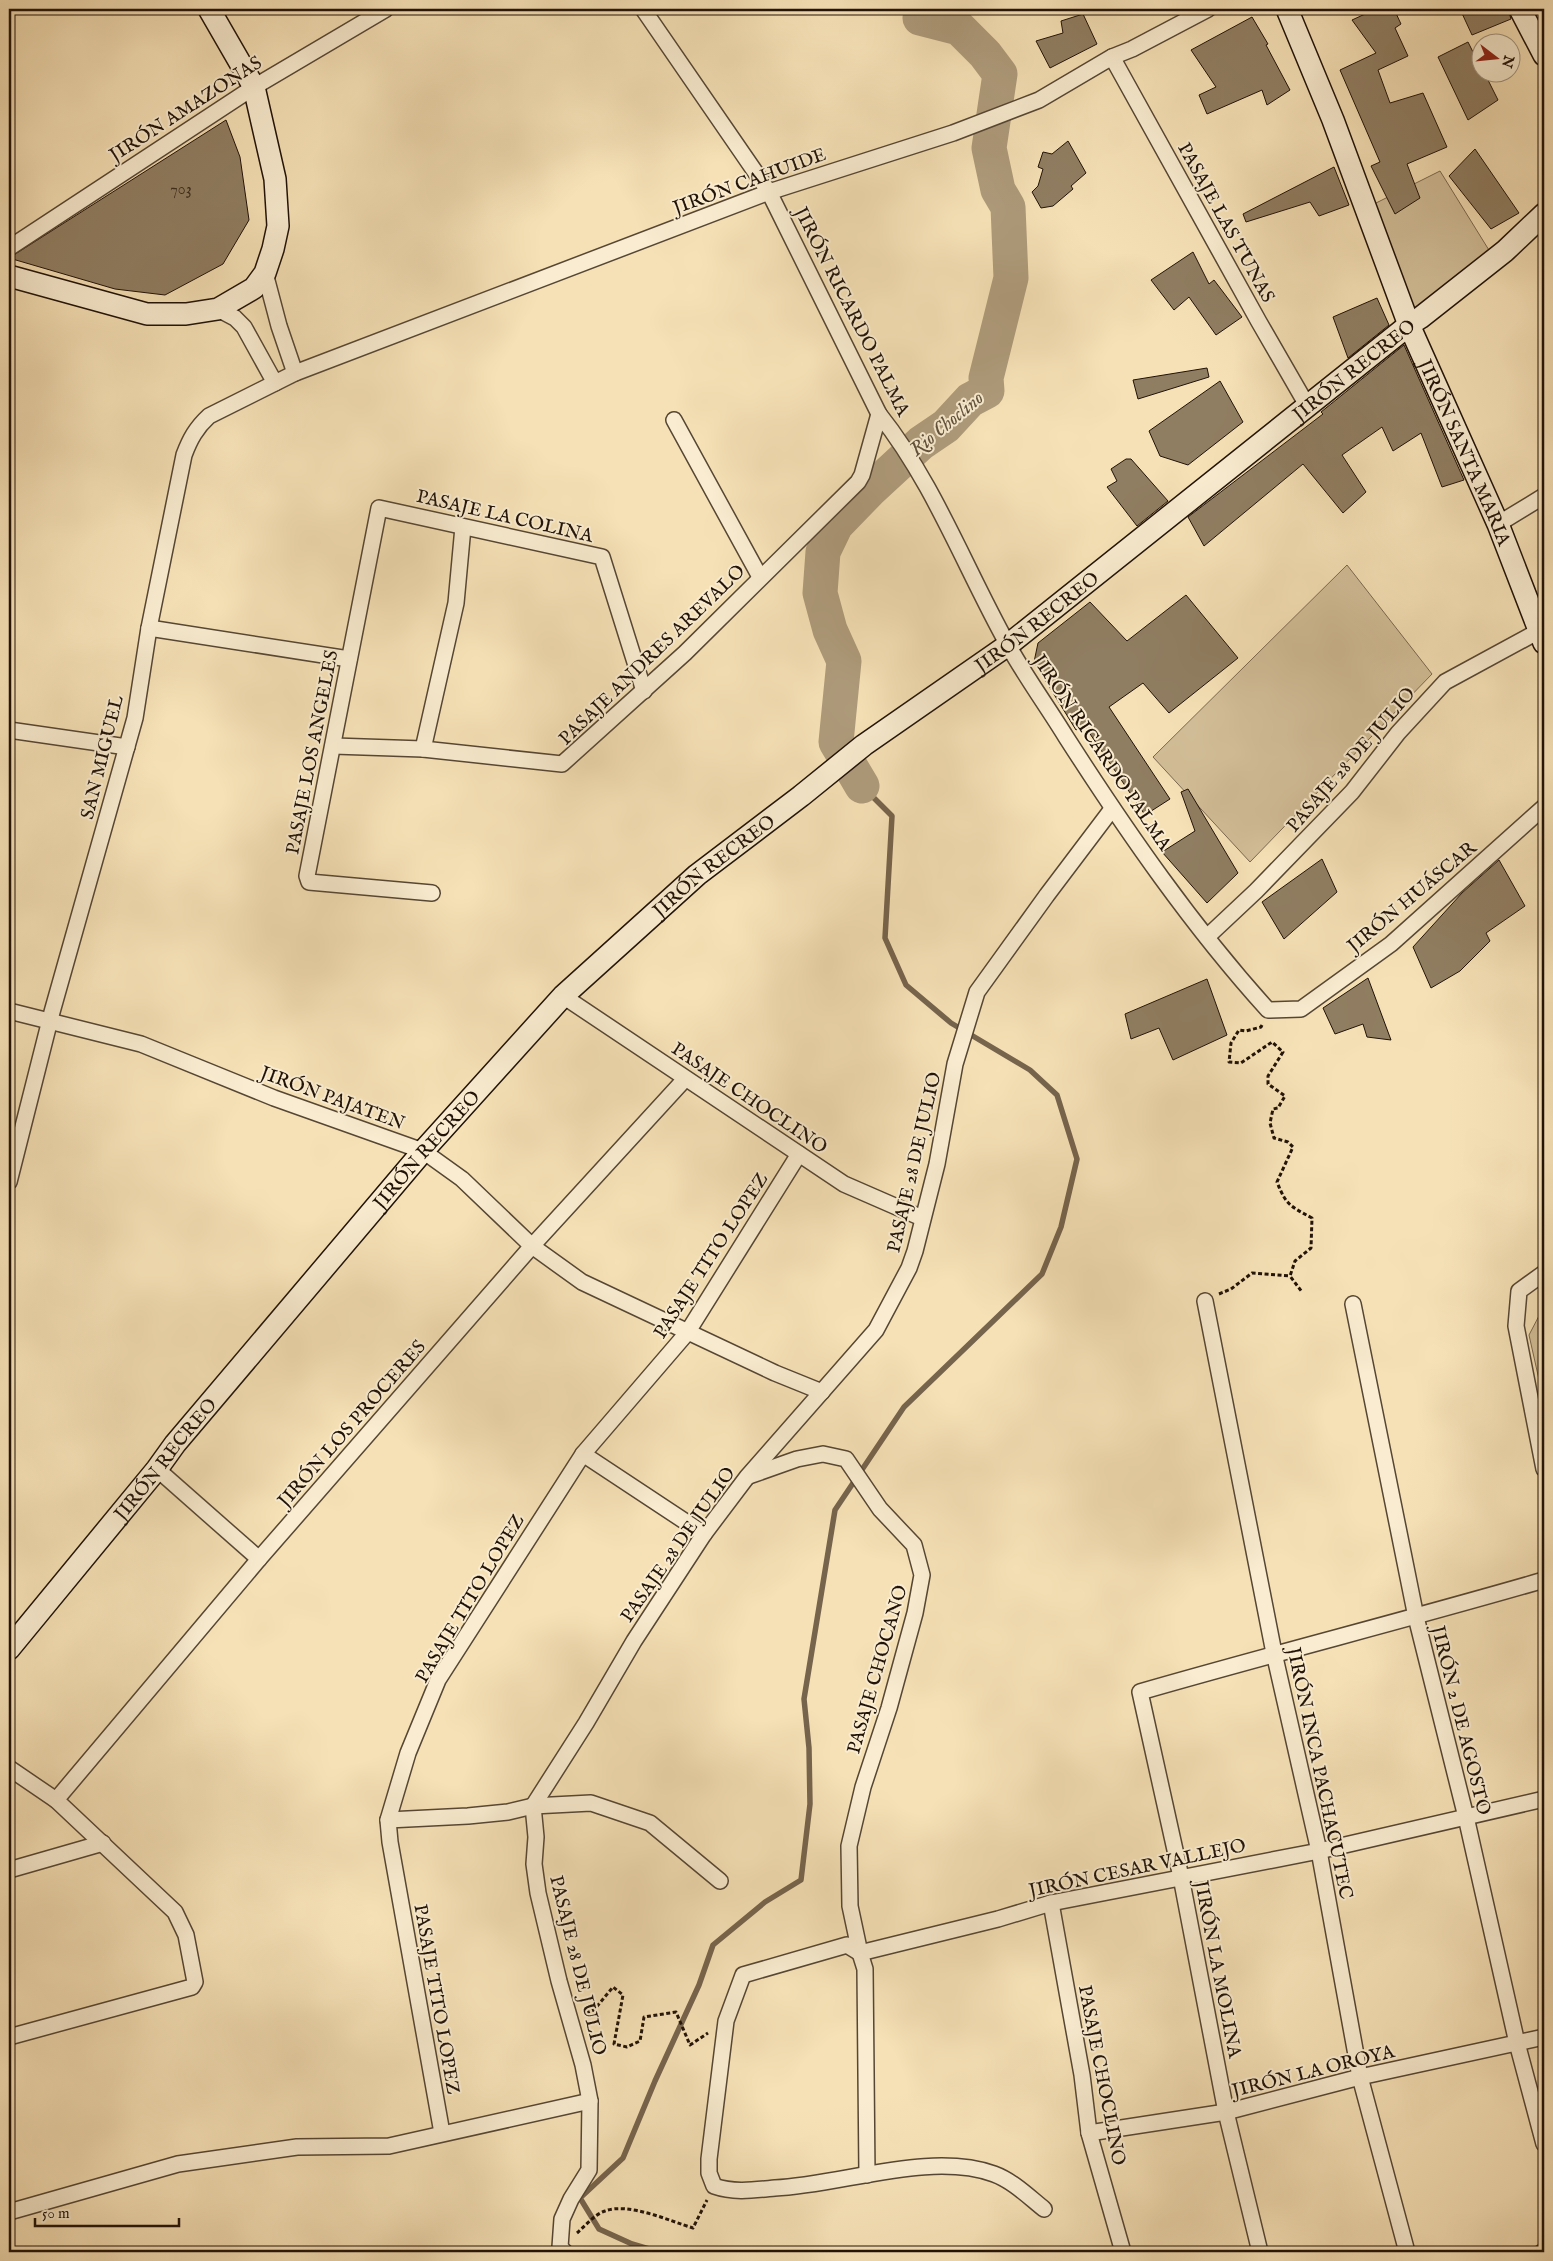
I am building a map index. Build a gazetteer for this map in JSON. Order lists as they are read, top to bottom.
{
  "streets": {
    "main road": ["JIRÓN RECREO", "JIRÓN SANTA MARIA"],
    "street": [
      "JIRÓN AMAZONAS",
      "JIRÓN CAHUIDE",
      "PASAJE LAS TUNAS",
      "JIRÓN RICARDO PALMA",
      "PASAJE LA COLINA",
      "PASAJE ANDRES AREVALO",
      "PASAJE LOS ANGELES",
      "SAN MIGUEL",
      "PASAJE 28 DE JULIO",
      "JIRÓN HUÁSCAR",
      "JIRÓN PAJATEN",
      "PASAJE CHOCLINO",
      "PASAJE TITO LOPEZ",
      "JIRÓN LOS PROCERES",
      "PASAJE CHOCANO",
      "JIRÓN 2 DE AGOSTO",
      "JIRÓN INCA PACHACUTEC",
      "JIRÓN CESAR VALLEJO",
      "JIRÓN LA MOLINA",
      "JIRÓN LA OROYA"
    ]
  },
  "crossings": [
    ["JIRÓN CAHUIDE", "PASAJE LAS TUNAS"],
    ["JIRÓN CAHUIDE", "JIRÓN RICARDO PALMA"],
    ["JIRÓN CAHUIDE", "SAN MIGUEL"],
    ["PASAJE LAS TUNAS", "JIRÓN RECREO"],
    ["JIRÓN RICARDO PALMA", "JIRÓN RECREO"],
    ["JIRÓN RICARDO PALMA", "PASAJE ANDRES AREVALO"],
    ["JIRÓN RICARDO PALMA", "PASAJE 28 DE JULIO"],
    ["JIRÓN RICARDO PALMA", "JIRÓN HUÁSCAR"],
    ["JIRÓN RECREO", "JIRÓN SANTA MARIA"],
    ["JIRÓN RECREO", "JIRÓN PAJATEN"],
    ["JIRÓN RECREO", "PASAJE CHOCLINO"],
    ["JIRÓN SANTA MARIA", "PASAJE 28 DE JULIO"],
    ["PASAJE LA COLINA", "PASAJE ANDRES AREVALO"],
    ["PASAJE LA COLINA", "PASAJE LOS ANGELES"],
    ["PASAJE ANDRES AREVALO", "PASAJE LOS ANGELES"],
    ["SAN MIGUEL", "JIRÓN PAJATEN"],
    ["PASAJE 28 DE JULIO", "JIRÓN PAJATEN"],
    ["PASAJE 28 DE JULIO", "PASAJE CHOCLINO"],
    ["PASAJE 28 DE JULIO", "PASAJE CHOCANO"],
    ["JIRÓN PAJATEN", "PASAJE TITO LOPEZ"],
    ["JIRÓN PAJATEN", "JIRÓN LOS PROCERES"],
    ["PASAJE CHOCLINO", "PASAJE TITO LOPEZ"],
    ["PASAJE CHOCLINO", "JIRÓN LOS PROCERES"],
    ["PASAJE CHOCLINO", "JIRÓN CESAR VALLEJO"],
    ["PASAJE CHOCLINO", "JIRÓN LA OROYA"],
    ["PASAJE CHOCANO", "JIRÓN CESAR VALLEJO"],
    ["JIRÓN 2 DE AGOSTO", "JIRÓN CESAR VALLEJO"],
    ["JIRÓN 2 DE AGOSTO", "JIRÓN LA OROYA"],
    ["JIRÓN INCA PACHACUTEC", "JIRÓN CESAR VALLEJO"],
    ["JIRÓN INCA PACHACUTEC", "JIRÓN LA MOLINA"],
    ["JIRÓN INCA PACHACUTEC", "JIRÓN LA OROYA"],
    ["JIRÓN CESAR VALLEJO", "JIRÓN LA MOLINA"],
    ["JIRÓN LA MOLINA", "JIRÓN LA OROYA"]
  ],
  "water": ["Rio Choclino"],
  "house_numbers": ["703"],
  "scale_bar": "50 m",
  "north": "right"
}
